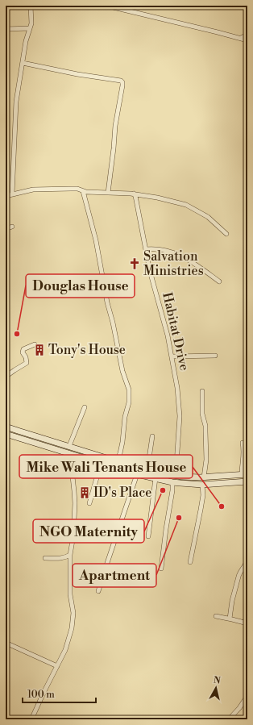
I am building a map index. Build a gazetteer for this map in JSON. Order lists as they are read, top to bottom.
{
  "streets": {
    "street": ["Habitat Drive"]
  },
  "places": {
    "church": ["Salvation Ministries"],
    "other": [
      "Douglas House",
      "NGO Maternity",
      "Mike Wali Tenants House",
      "Apartment"
    ],
    "building": ["Tony's House", "ID's Place"]
  },
  "scale_bar": "100 m",
  "north": "top"
}
